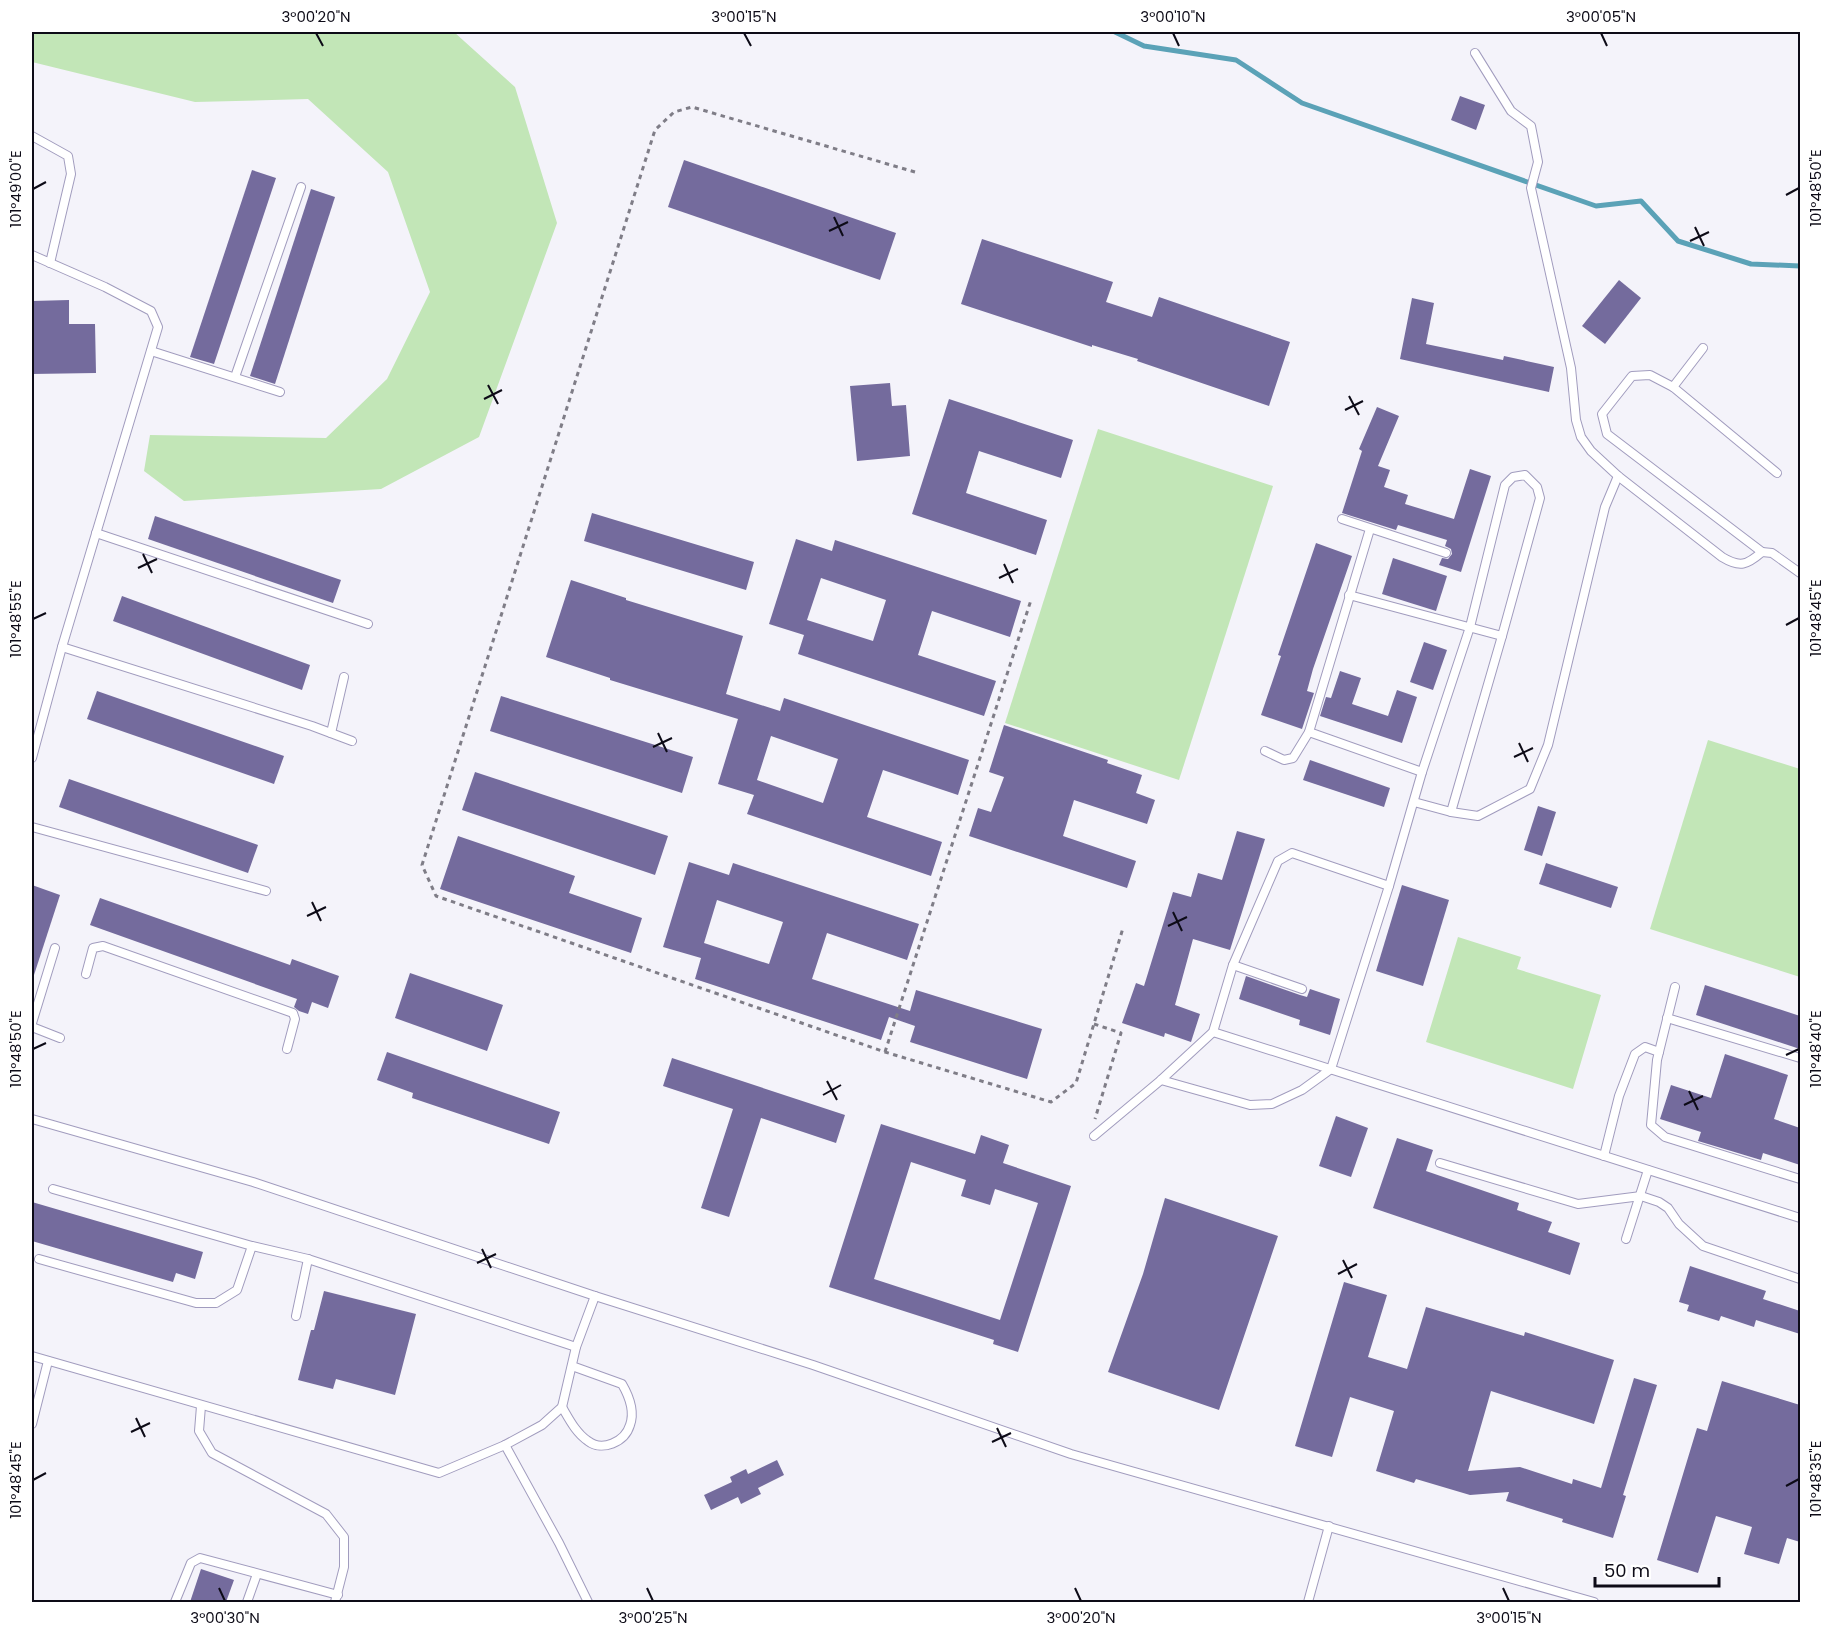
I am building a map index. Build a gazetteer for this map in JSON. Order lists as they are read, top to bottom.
{
  "scale_bar": "50 m",
  "coordinates": [
    "3°00'20\"N",
    "3°00'15\"N",
    "3°00'10\"N",
    "3°00'05\"N",
    "101°48'50\"E",
    "101°49'00\"E",
    "101°48'45\"E",
    "101°48'55\"E",
    "101°48'40\"E",
    "101°48'35\"E",
    "3°00'30\"N",
    "3°00'25\"N"
  ]
}
